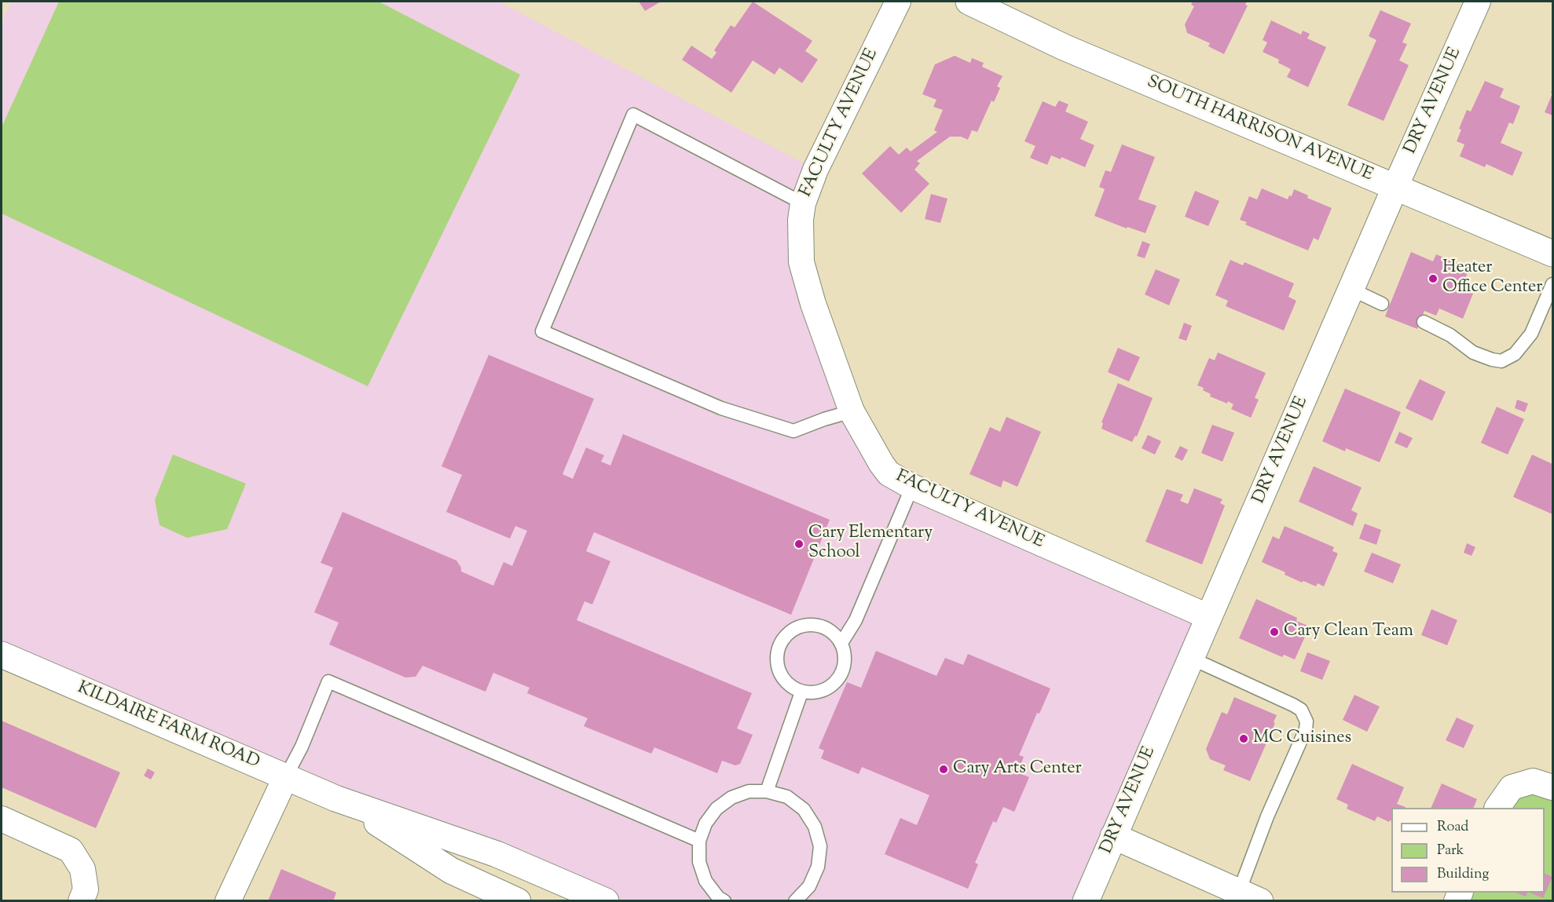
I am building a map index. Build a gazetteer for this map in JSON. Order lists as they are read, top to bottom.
{
  "streets": {
    "street": [
      "DRY AVENUE",
      "FACULTY AVENUE",
      "SOUTH HARRISON AVENUE",
      "KILDAIRE FARM ROAD"
    ]
  },
  "crossings": [
    ["DRY AVENUE", "FACULTY AVENUE"],
    ["DRY AVENUE", "SOUTH HARRISON AVENUE"]
  ],
  "places": [
    "Heater Office Center",
    "Cary Elementary School",
    "Cary Clean Team",
    "MC Cuisines",
    "Cary Arts Center"
  ],
  "legend": ["Road", "Park", "Building"]
}
